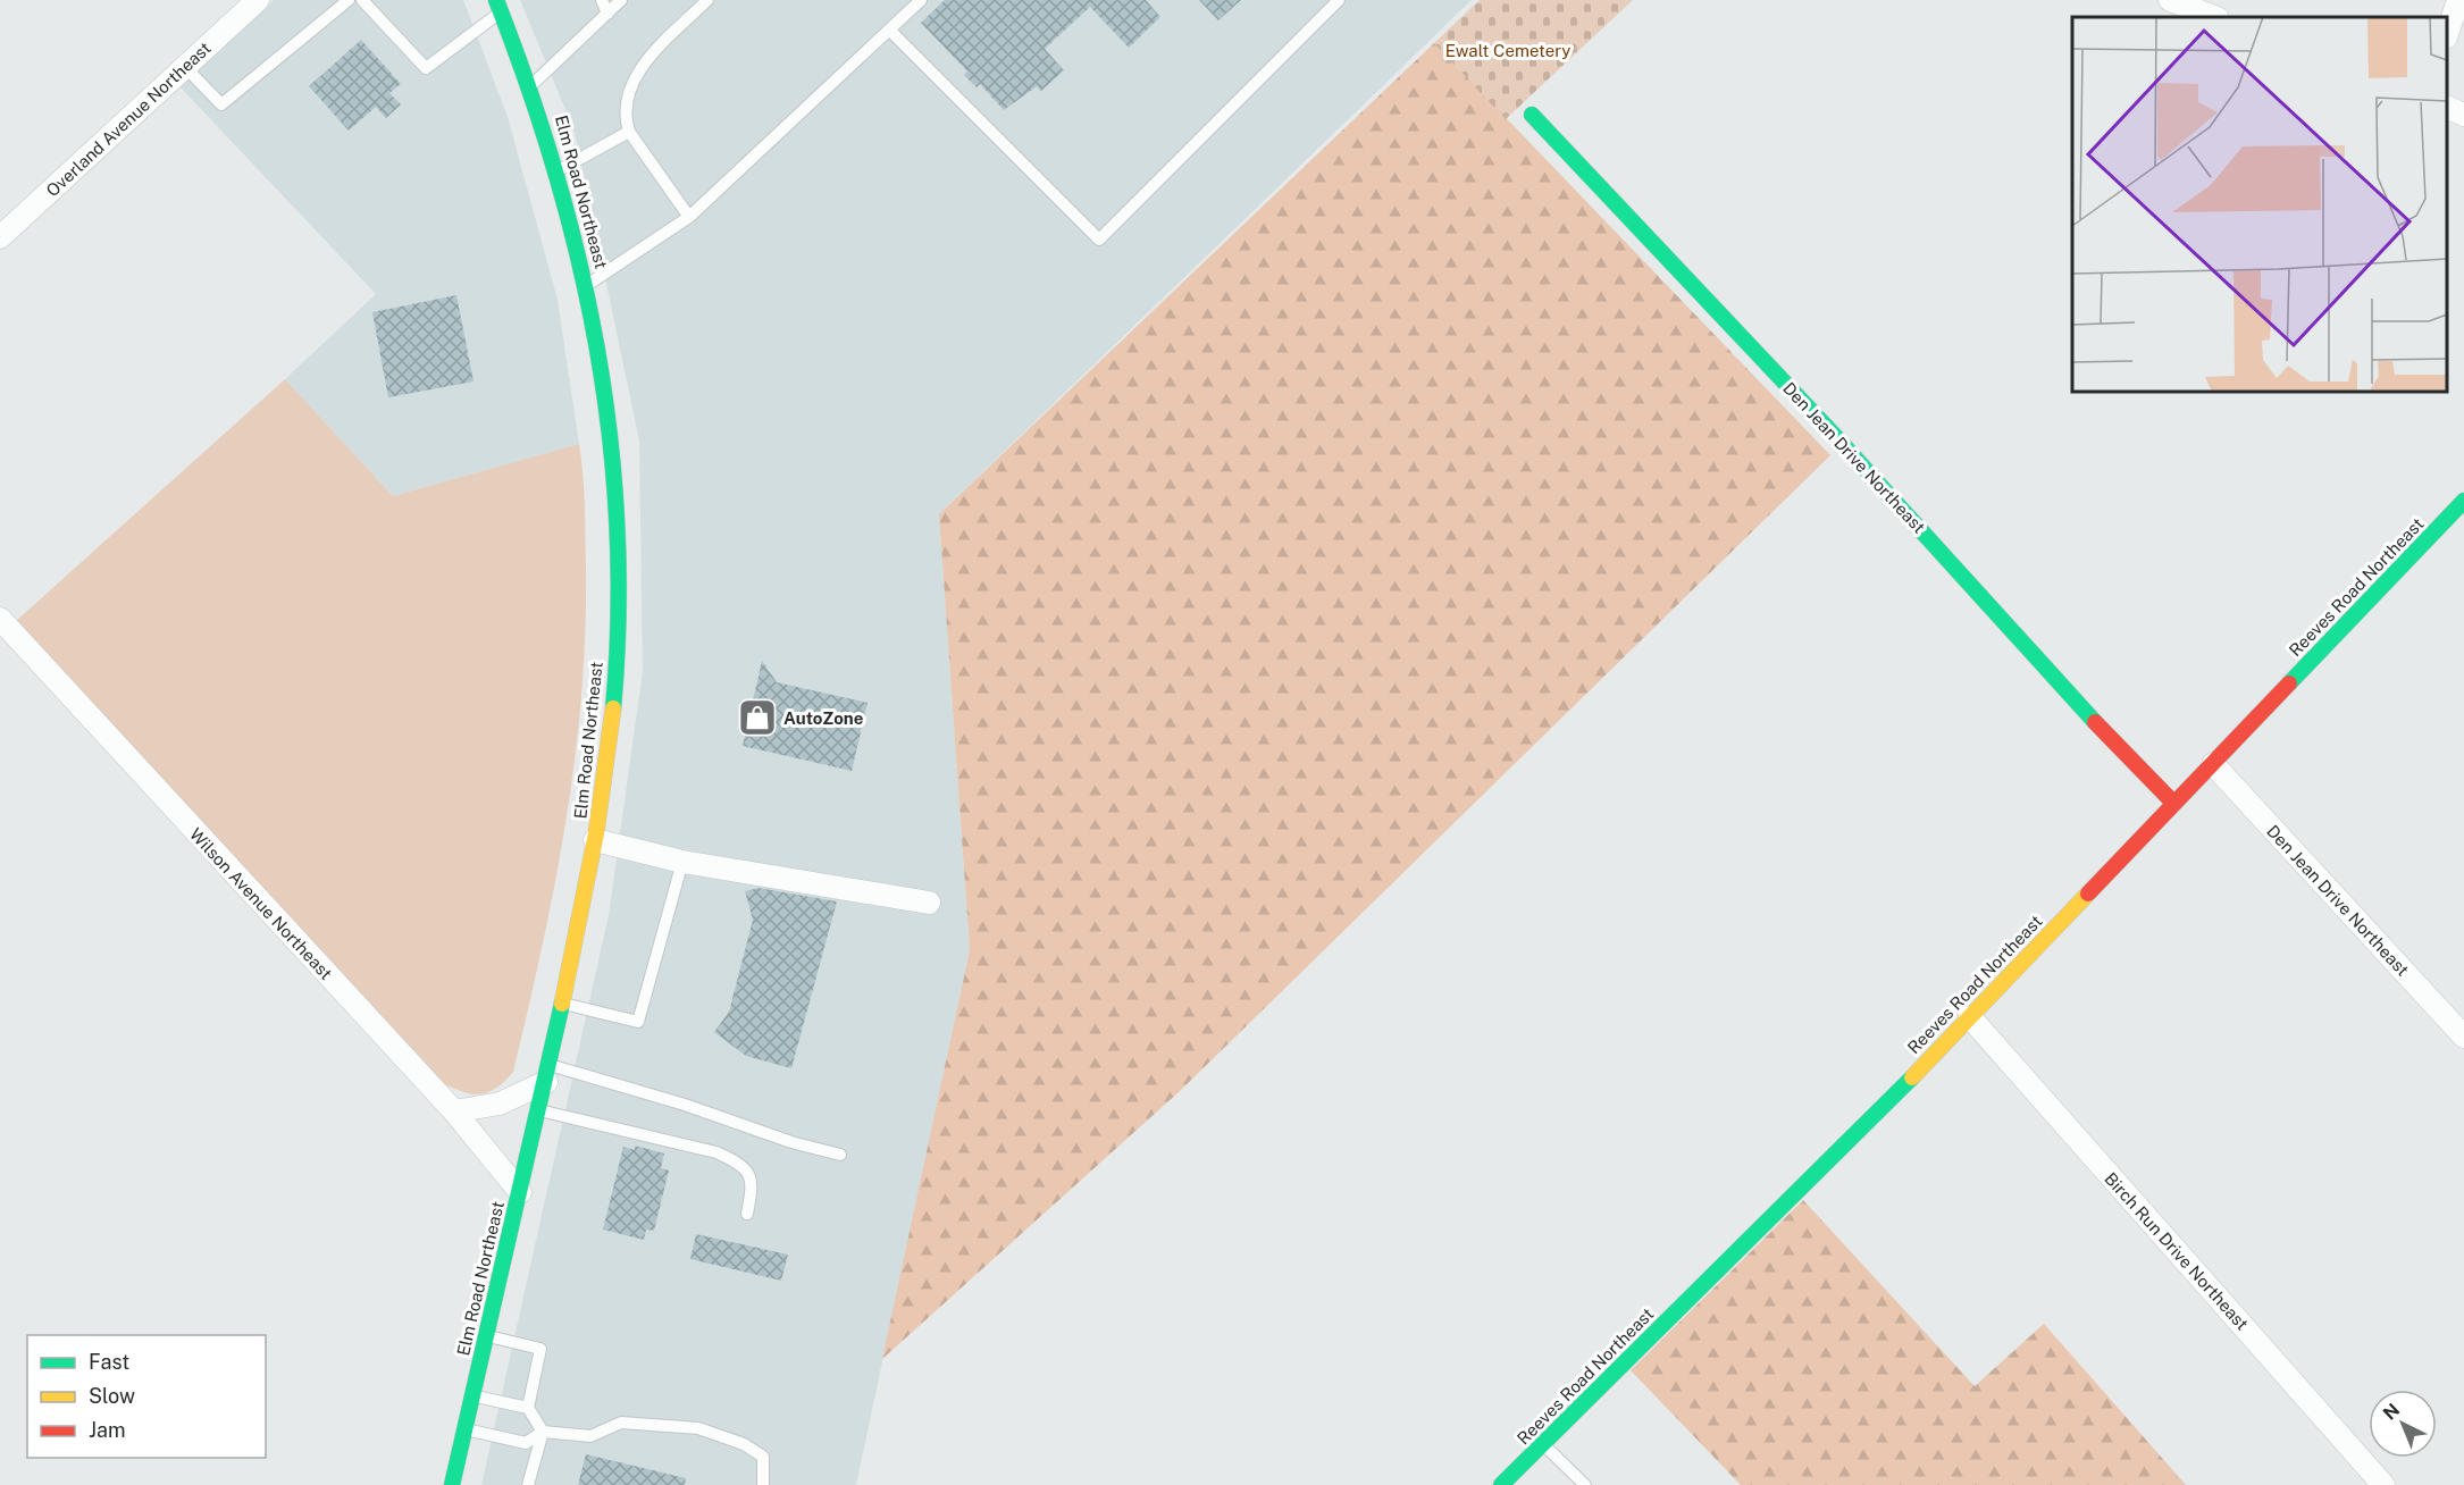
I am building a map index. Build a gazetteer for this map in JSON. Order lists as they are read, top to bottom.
{
  "streets": {
    "street": [
      "Overland Avenue Northeast",
      "Elm Road Northeast",
      "Den Jean Drive Northeast",
      "Reeves Road Northeast",
      "Wilson Avenue Northeast",
      "Birch Run Drive Northeast"
    ]
  },
  "crossings": [
    ["Elm Road Northeast", "Wilson Avenue Northeast"],
    ["Den Jean Drive Northeast", "Reeves Road Northeast"],
    ["Reeves Road Northeast", "Birch Run Drive Northeast"]
  ],
  "parks": ["Ewalt Cemetery"],
  "places": {
    "shop": ["AutoZone"]
  },
  "legend": ["Fast", "Slow", "Jam"],
  "north": "top left"
}
